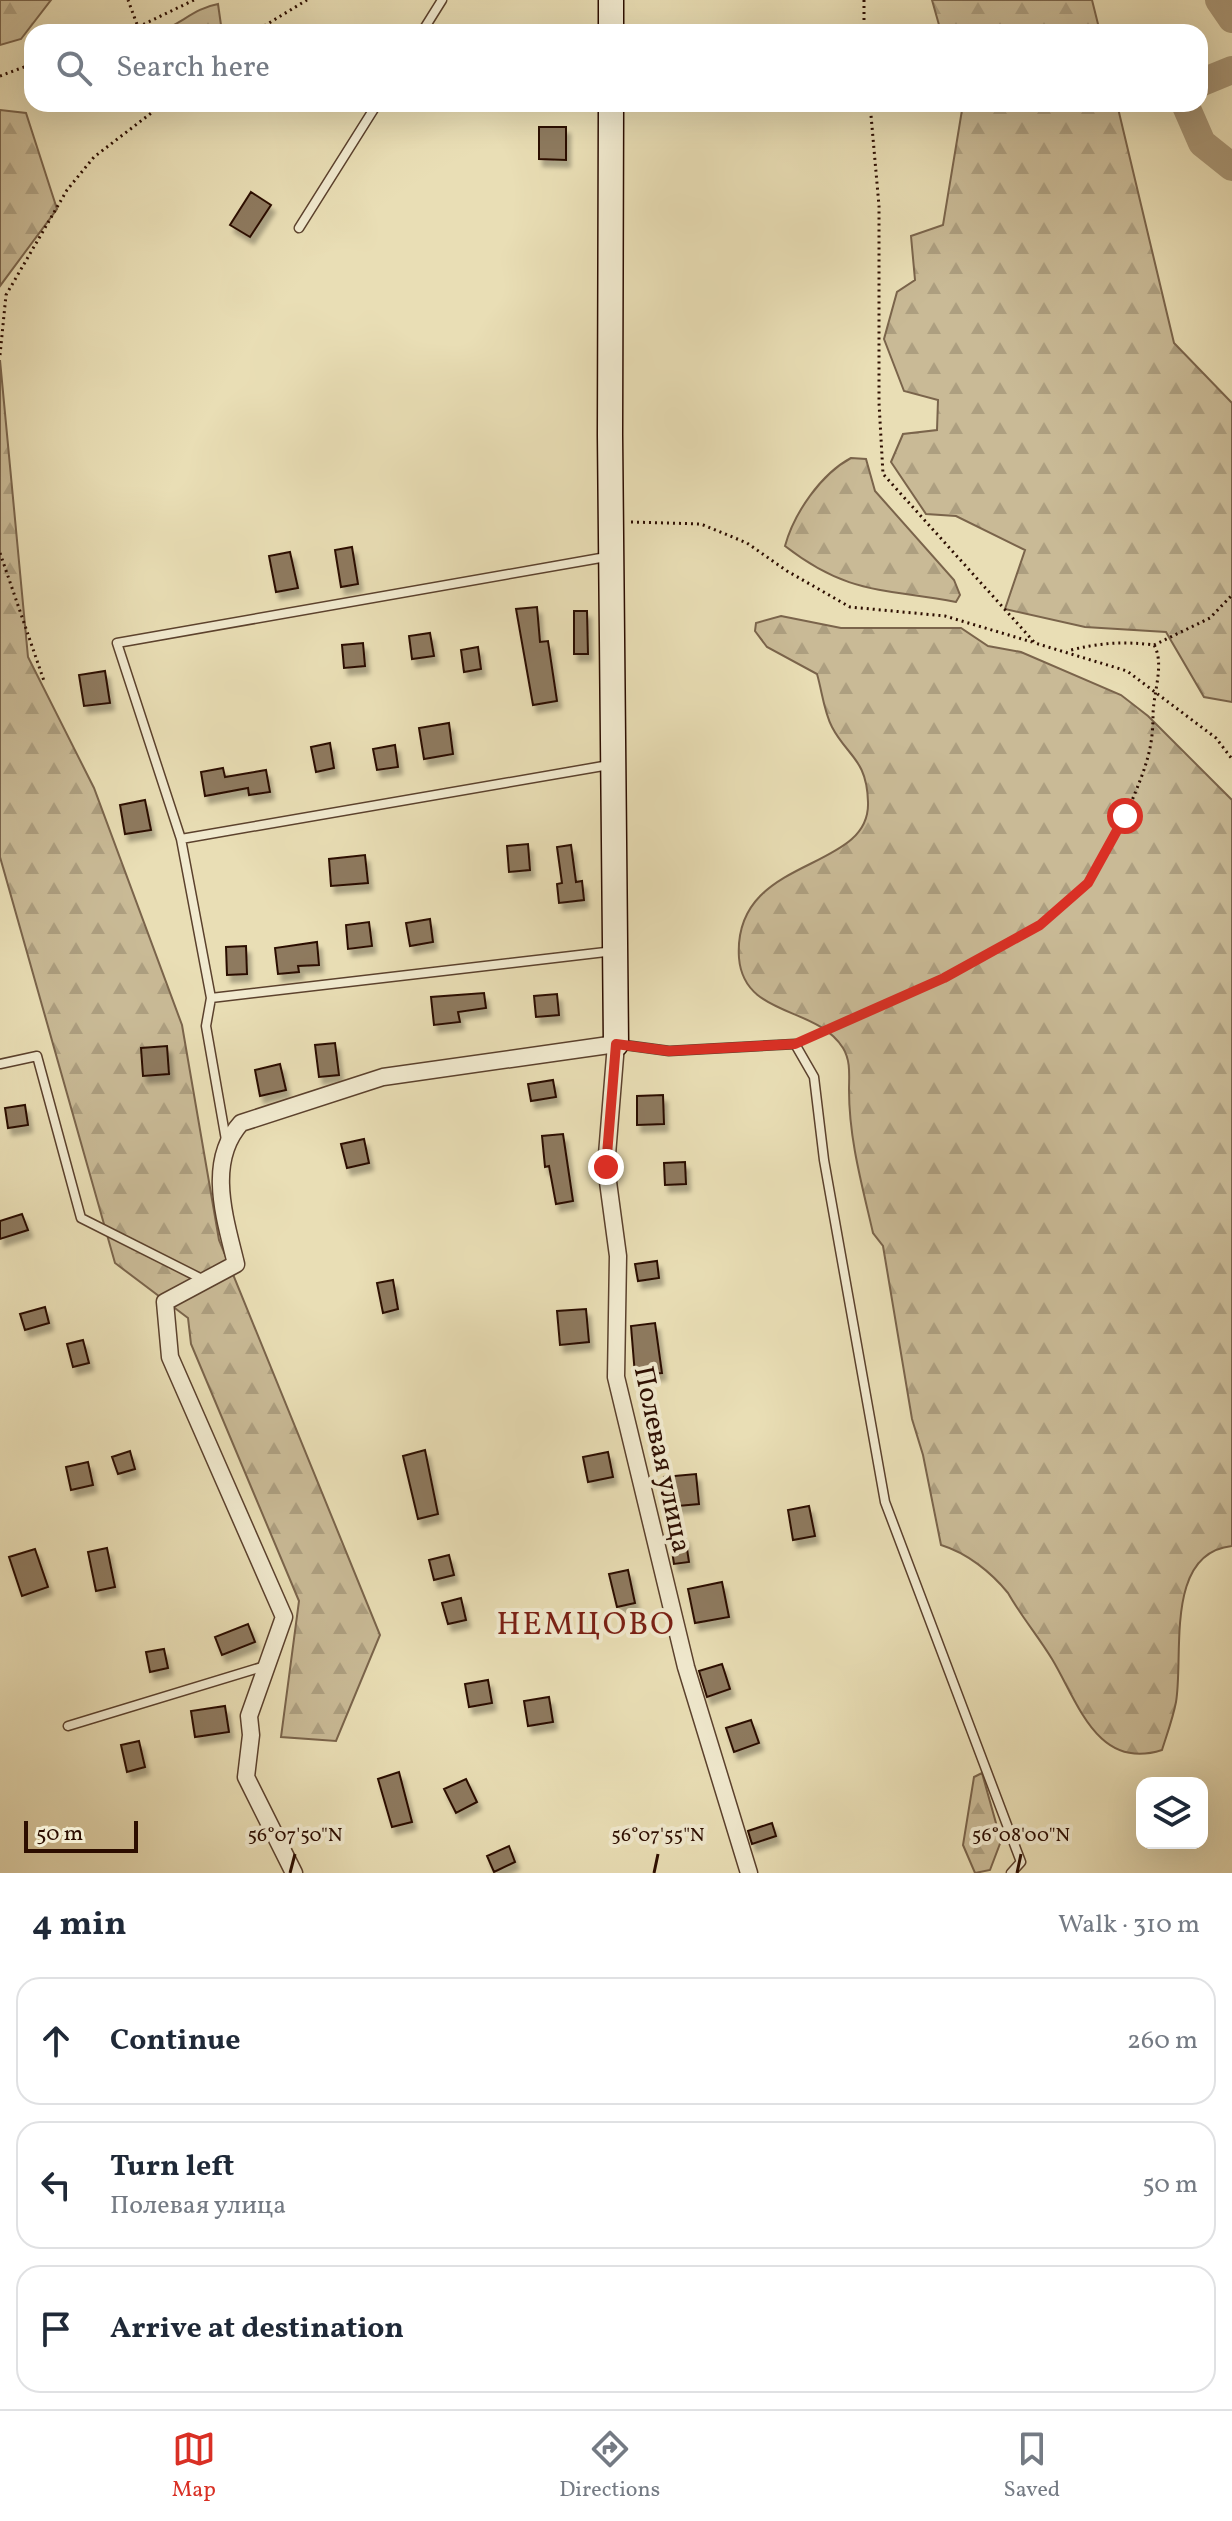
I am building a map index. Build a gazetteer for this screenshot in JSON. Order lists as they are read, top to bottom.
{
  "streets": {
    "street": ["Полевая улица"]
  },
  "districts": ["НЕМЦОВО"],
  "scale_bar": "50 m",
  "page": {
    "search": "Search here",
    "scale": "50 m",
    "heading": ["4 min", "Walk · 310 m"],
    "list": [
      ["Continue", "260 m"],
      ["Turn left", "Полевая улица", "50 m"],
      "Arrive at destination"
    ],
    "nav": ["Map", "Directions", "Saved"]
  },
  "coordinates": ["56°07'50\"N", "56°07'55\"N", "56°08'00\"N"]
}
